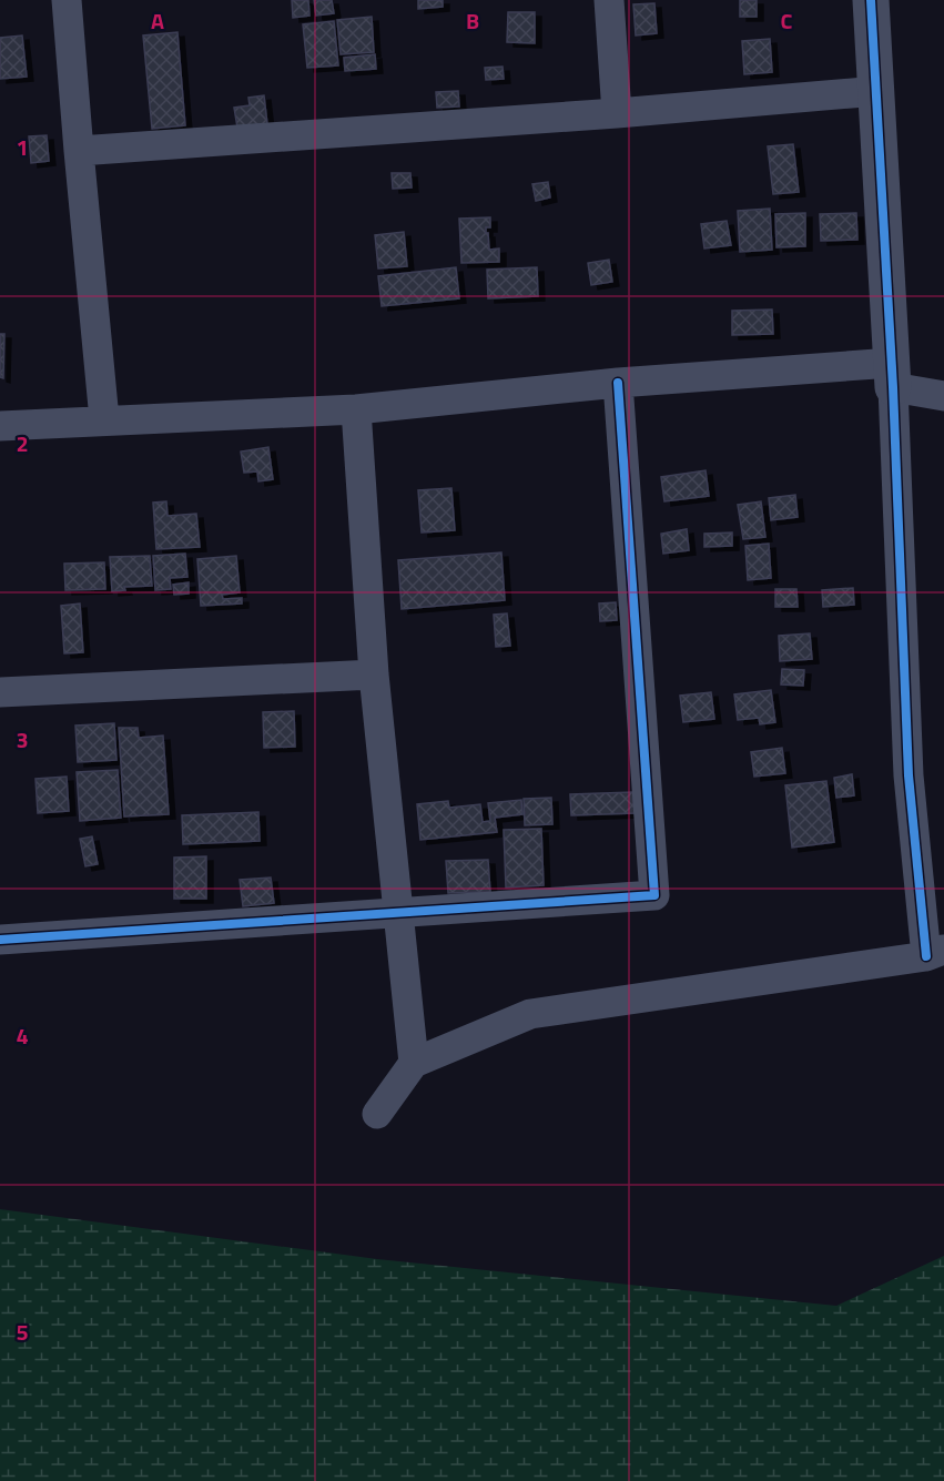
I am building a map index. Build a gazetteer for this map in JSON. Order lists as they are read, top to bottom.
{
  "grid": {
    "columns": ["A", "B", "C"],
    "rows": [
      "1",
      "2",
      "3",
      "4",
      "5"
    ]
  }
}
